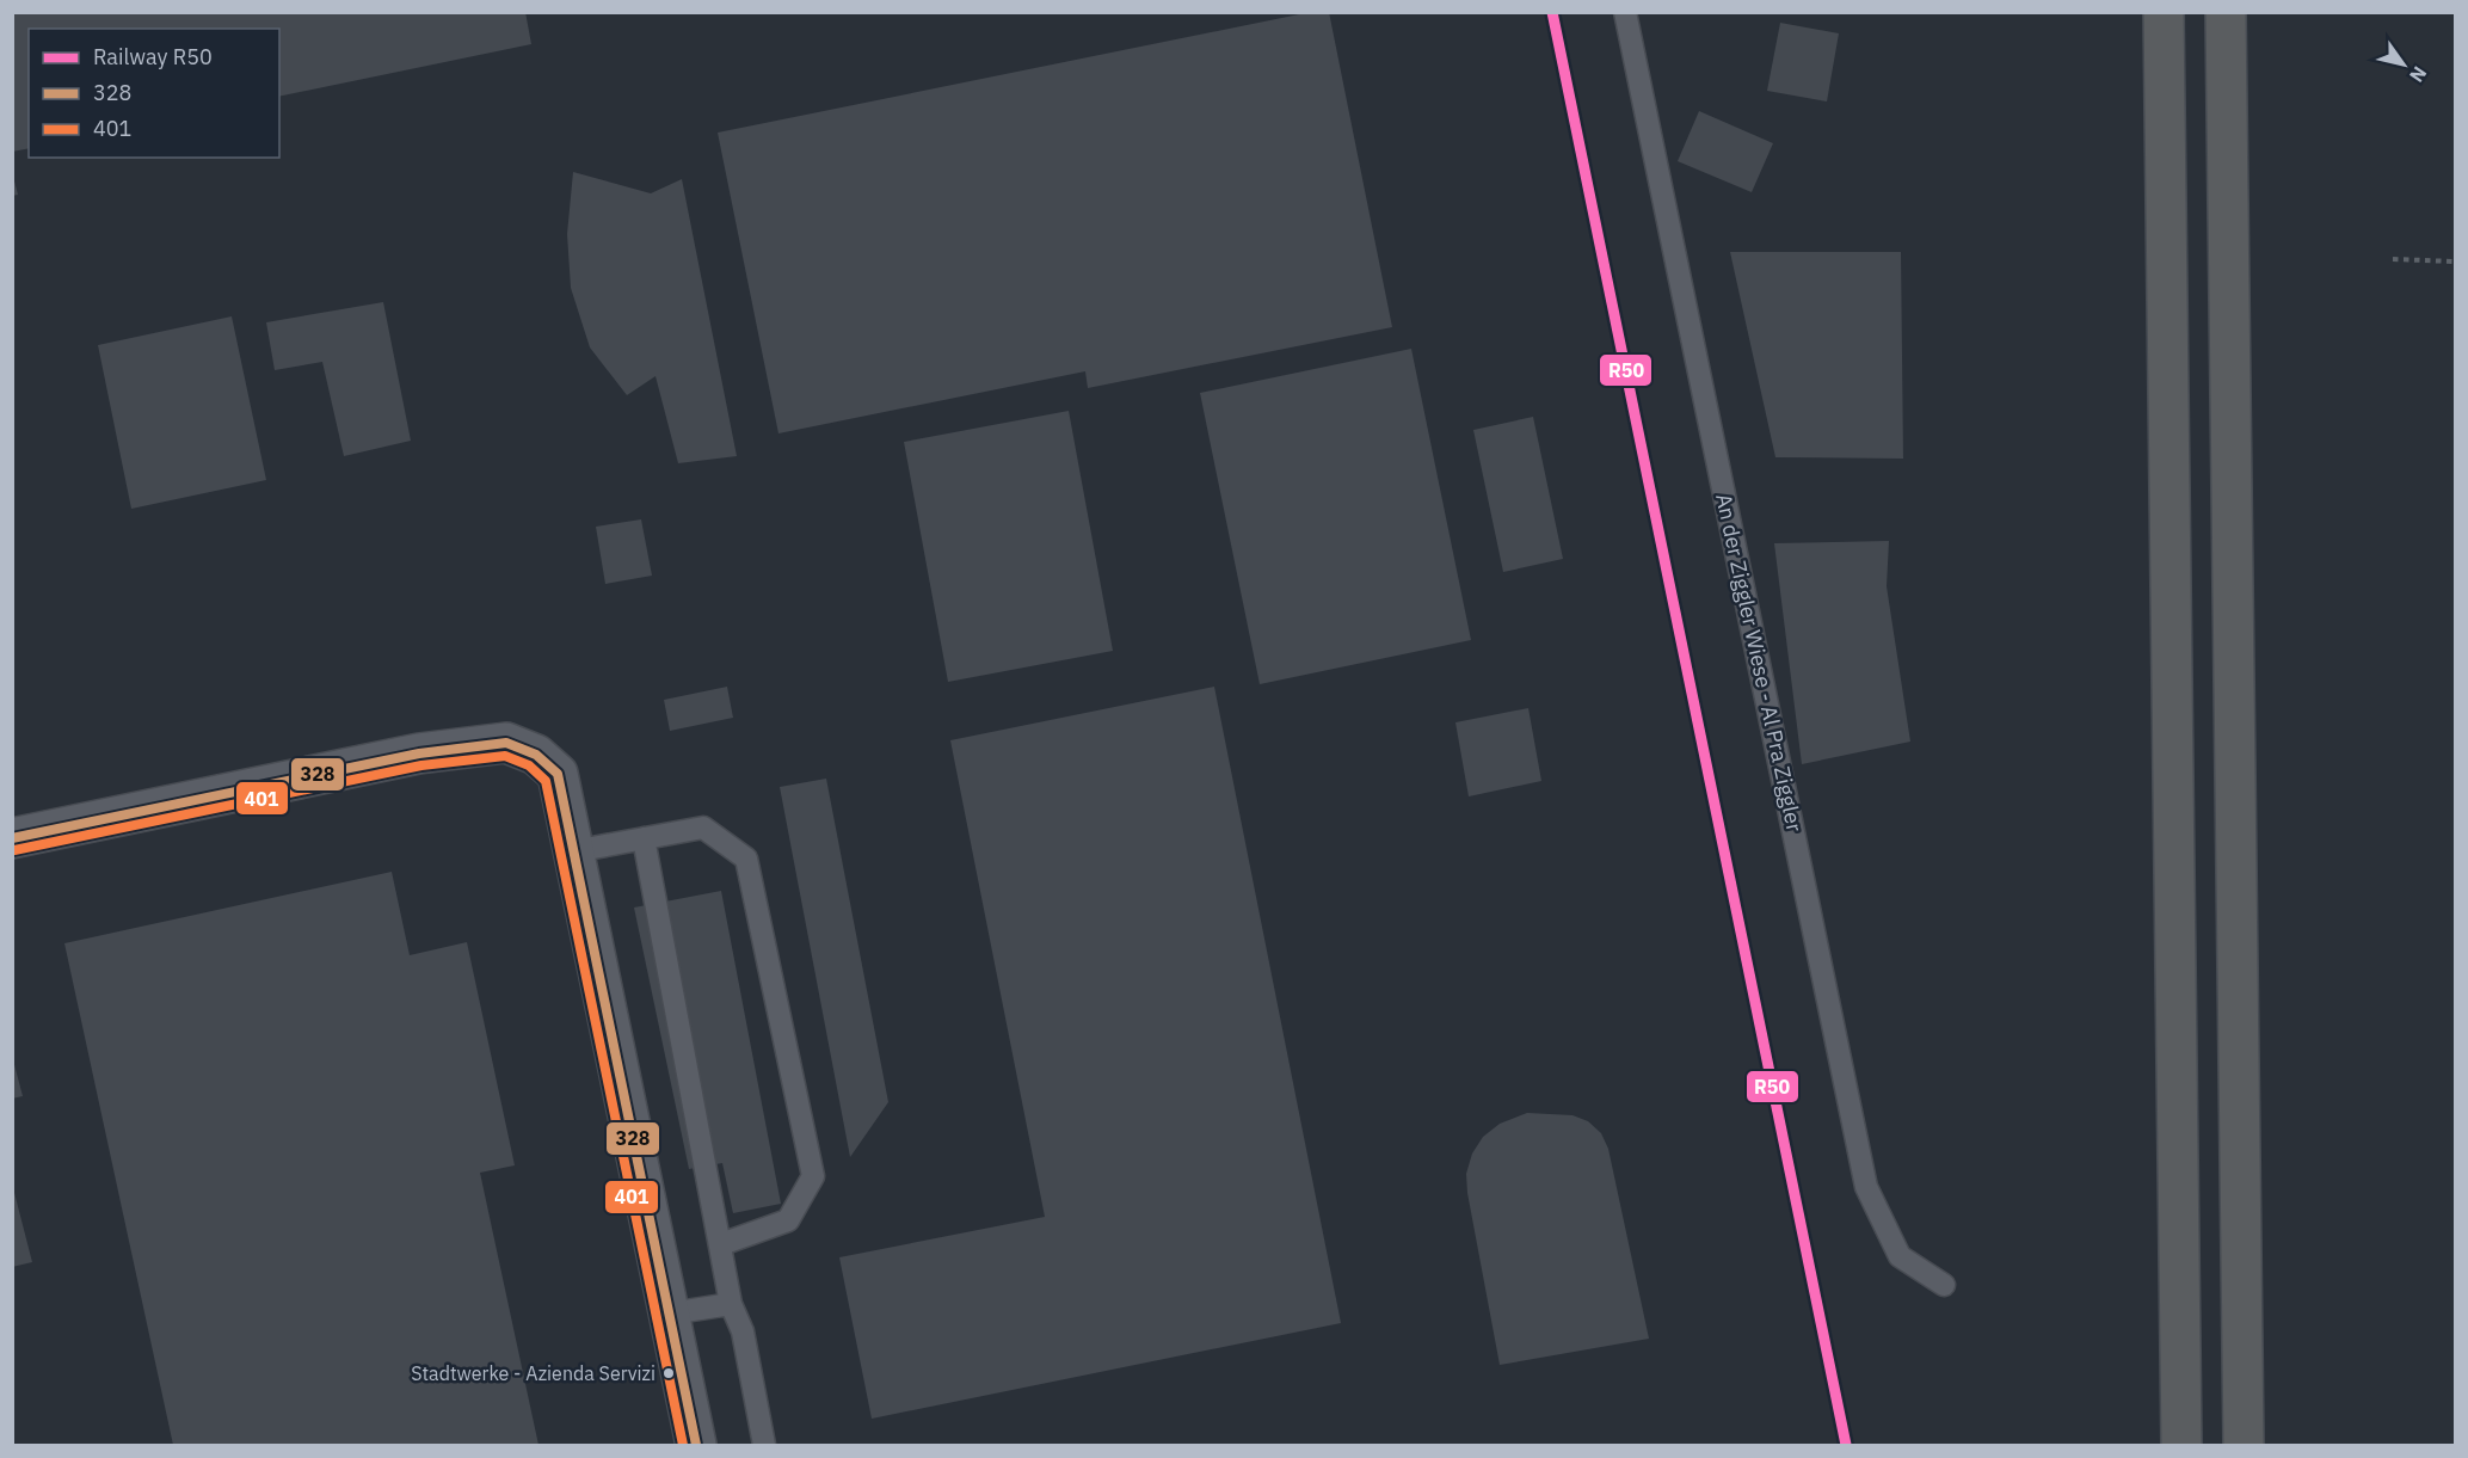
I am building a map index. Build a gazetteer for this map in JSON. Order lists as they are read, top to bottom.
{
  "streets": {
    "lane": ["An der Ziggler Wiese - Al Pra Ziggler"]
  },
  "places": ["Stadtwerke - Azienda Servizi"],
  "lines": ["rail line R50", "transit line 328", "transit line 401"],
  "legend": ["Railway R50", "328", "401"],
  "north": "bottom right"
}
